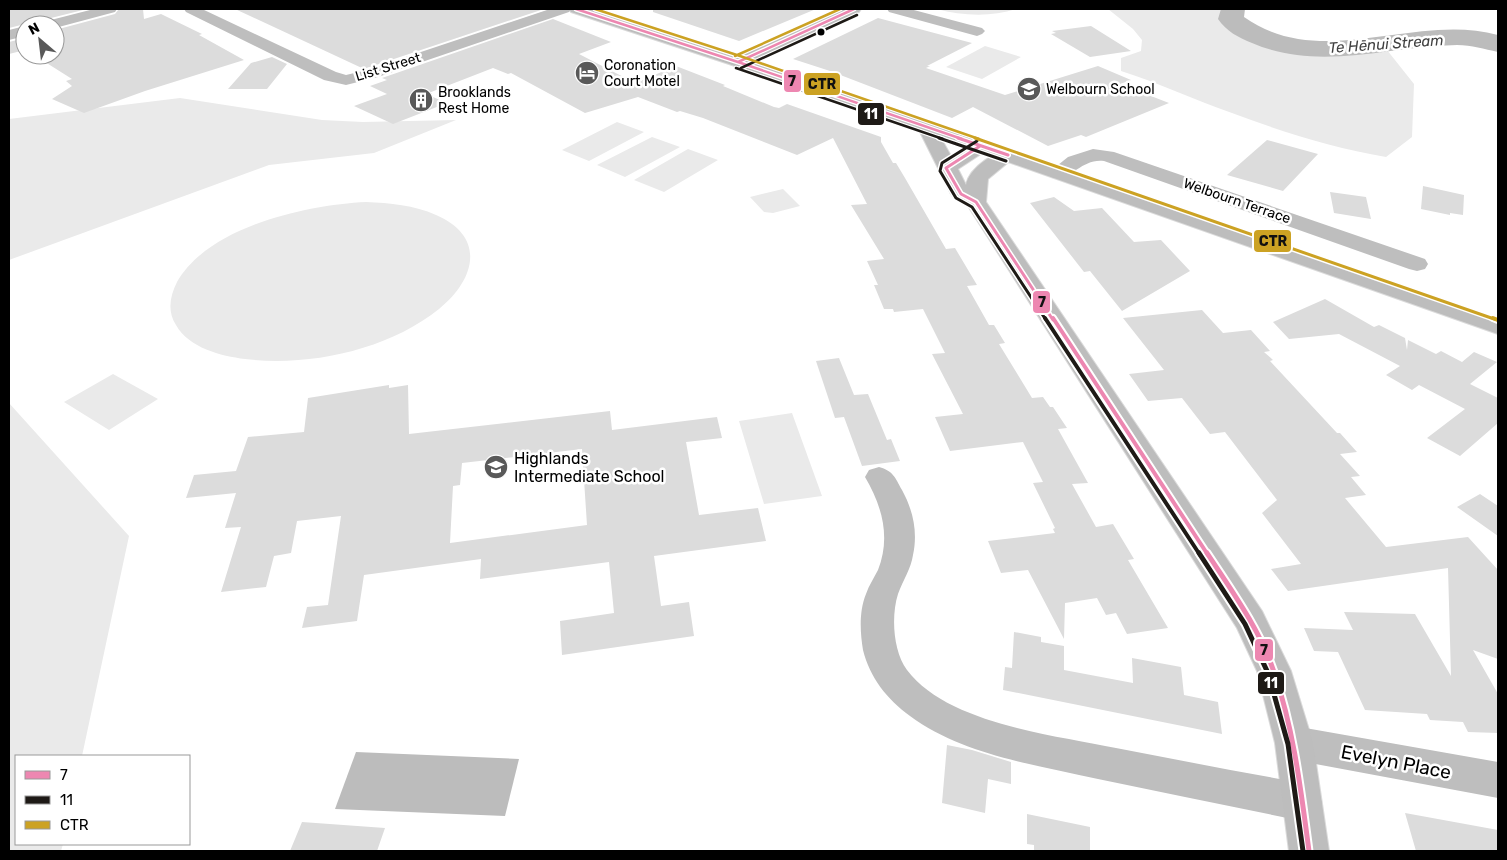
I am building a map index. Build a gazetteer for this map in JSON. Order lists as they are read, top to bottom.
{
  "streets": {
    "street": ["List Street", "Welbourn Terrace", "Evelyn Place"]
  },
  "water": ["Te Hēnui Stream"],
  "places": {
    "hotel": ["Coronation Court Motel"],
    "school or university": ["Welbourn School", "Highlands Intermediate School"],
    "building": ["Brooklands Rest Home"]
  },
  "lines": ["transit line 7", "transit line CTR", "transit line 11"],
  "legend": ["7", "11", "CTR"],
  "north": "top left"
}
